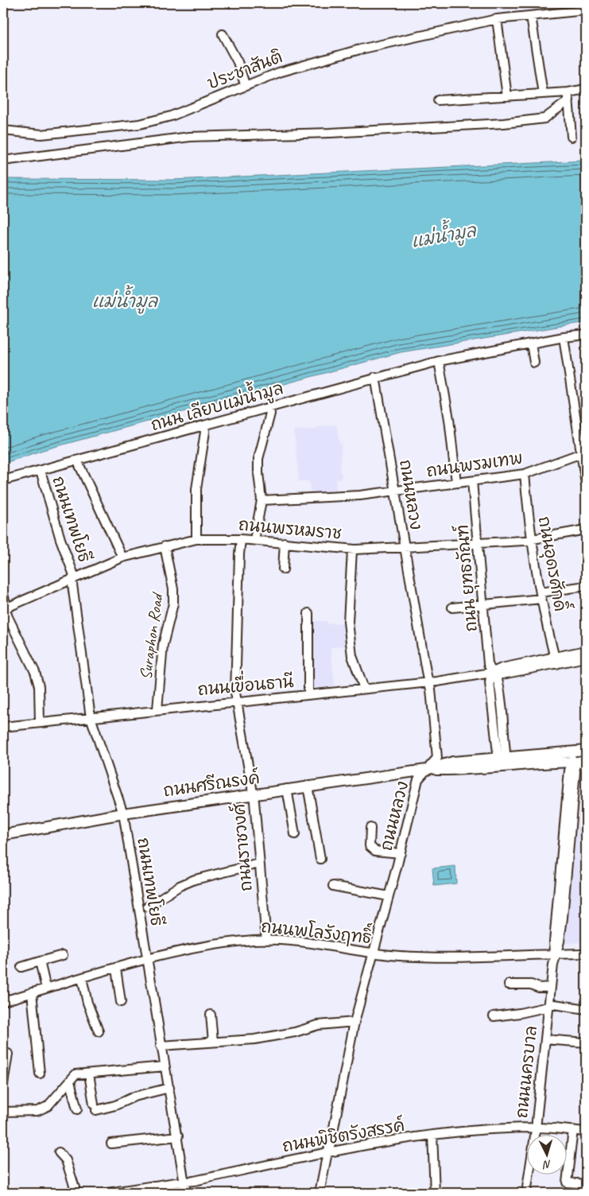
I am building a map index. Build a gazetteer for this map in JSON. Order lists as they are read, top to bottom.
{
  "streets": {
    "main road": ["ถนนศรีณรงค์"],
    "street": [
      "ประชาสันติ",
      "ถนน เลียบแม่น้ำมูล",
      "ถนนพรมเทพ",
      "ถนนหลวง",
      "ถนนเทพโยธี",
      "ถนนพรหมราช",
      "ถนนอุดรศักดิ์",
      "ถนน ยุทธภัณฑ์",
      "Suraphon Road",
      "ถนนเขื่อนธานี",
      "ถนนราชวงศ์",
      "ถนนพโลรังฤทธิ์",
      "ถนนนครบาล",
      "ถนนพิชิตรังสรรค์"
    ]
  },
  "crossings": [
    ["ถนน เลียบแม่น้ำมูล", "ถนนหลวง"],
    ["ถนน เลียบแม่น้ำมูล", "ถนนเทพโยธี"],
    ["ถนนพรมเทพ", "ถนนหลวง"],
    ["ถนนพรมเทพ", "ถนนอุดรศักดิ์"],
    ["ถนนพรมเทพ", "ถนน ยุทธภัณฑ์"],
    ["ถนนหลวง", "ถนนพรหมราช"],
    ["ถนนหลวง", "ถนนเขื่อนธานี"],
    ["ถนนหลวง", "ถนนศรีณรงค์"],
    ["ถนนหลวง", "ถนนพโลรังฤทธิ์"],
    ["ถนนหลวง", "ถนนพิชิตรังสรรค์"],
    ["ถนนเทพโยธี", "ถนนพรหมราช"],
    ["ถนนเทพโยธี", "ถนนเขื่อนธานี"],
    ["ถนนเทพโยธี", "ถนนศรีณรงค์"],
    ["ถนนเทพโยธี", "ถนนพโลรังฤทธิ์"],
    ["ถนนเทพโยธี", "ถนนพิชิตรังสรรค์"],
    ["ถนนพรหมราช", "ถนนอุดรศักดิ์"],
    ["ถนนพรหมราช", "ถนน ยุทธภัณฑ์"],
    ["ถนนพรหมราช", "Suraphon Road"],
    ["ถนนพรหมราช", "ถนนราชวงศ์"],
    ["ถนนอุดรศักดิ์", "ถนนเขื่อนธานี"],
    ["ถนน ยุทธภัณฑ์", "ถนนเขื่อนธานี"],
    ["ถนน ยุทธภัณฑ์", "ถนนศรีณรงค์"],
    ["Suraphon Road", "ถนนเขื่อนธานี"],
    ["ถนนเขื่อนธานี", "ถนนราชวงศ์"],
    ["ถนนศรีณรงค์", "ถนนราชวงศ์"],
    ["ถนนศรีณรงค์", "ถนนนครบาล"],
    ["ถนนราชวงศ์", "ถนนพโลรังฤทธิ์"],
    ["ถนนพโลรังฤทธิ์", "ถนนนครบาล"],
    ["ถนนนครบาล", "ถนนพิชิตรังสรรค์"]
  ],
  "water": ["แม่น้ำมูล"],
  "north": "bottom"
}
